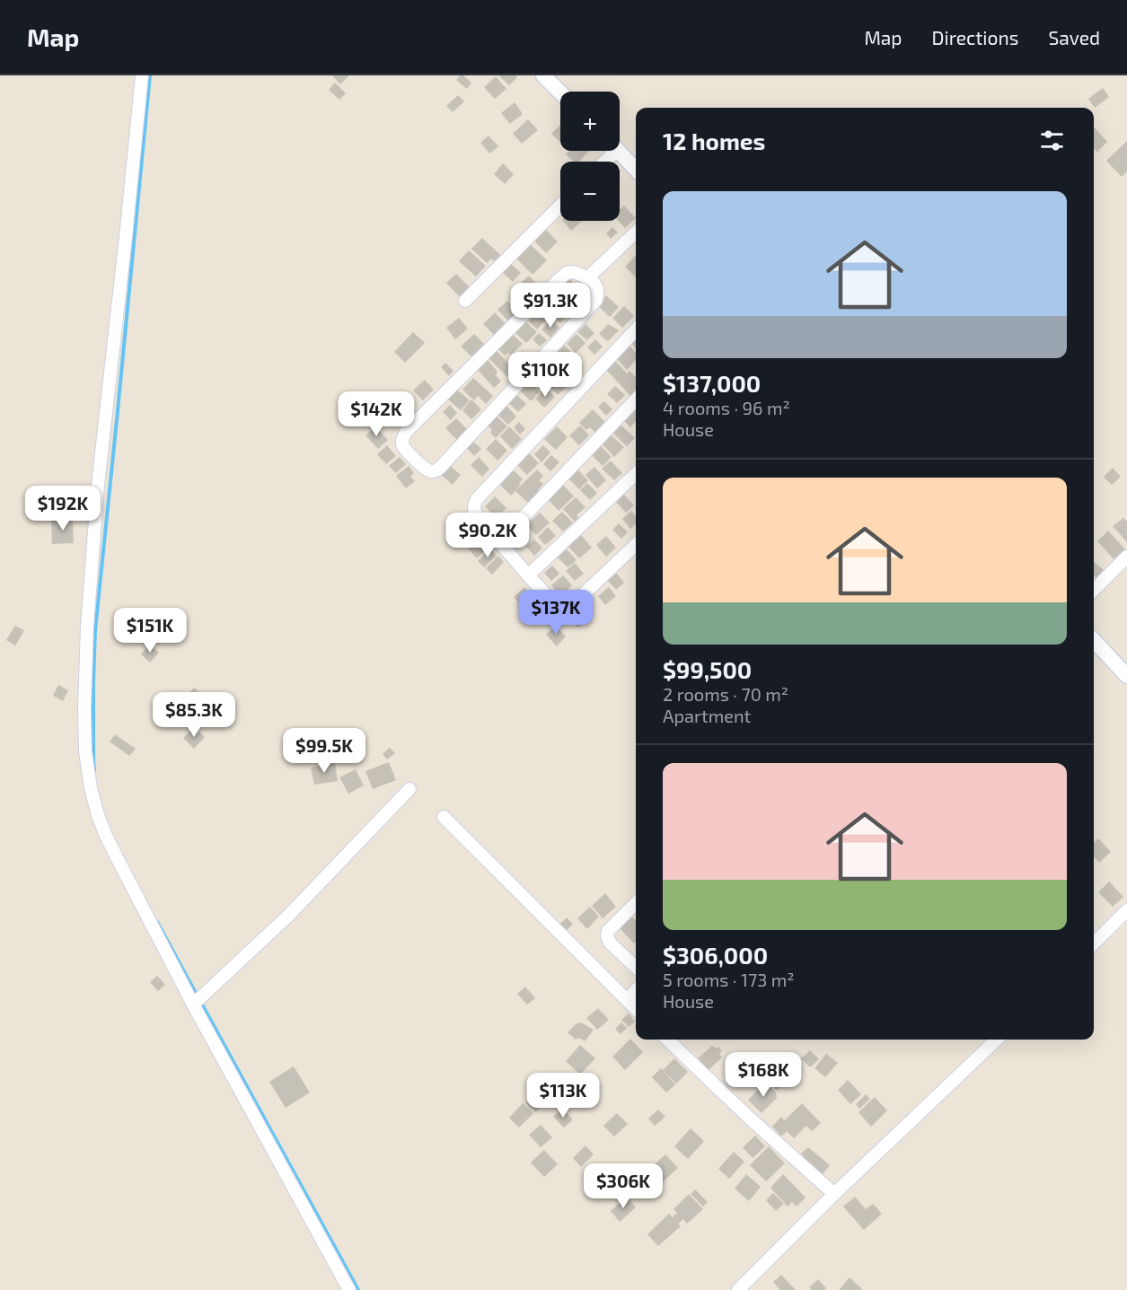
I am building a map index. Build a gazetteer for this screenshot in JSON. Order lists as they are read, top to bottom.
{
  "page": {
    "header": "Map",
    "nav": ["Map", "Directions", "Saved"],
    "map_buttons": ["+", "−"],
    "heading": "12 homes",
    "list": [
      {
        "name": "$137,000",
        "note": "4 rooms · 96 m² · House"
      },
      {
        "name": "$99,500",
        "note": "2 rooms · 70 m² · Apartment"
      },
      {
        "name": "$306,000",
        "note": "5 rooms · 173 m² · House"
      }
    ],
    "price": [
      "$91.3K",
      "$110K",
      "$142K",
      "$192K",
      "$90.2K",
      "$137K",
      "$151K",
      "$85.3K",
      "$99.5K",
      "$168K",
      "$113K",
      "$306K"
    ]
  }
}
